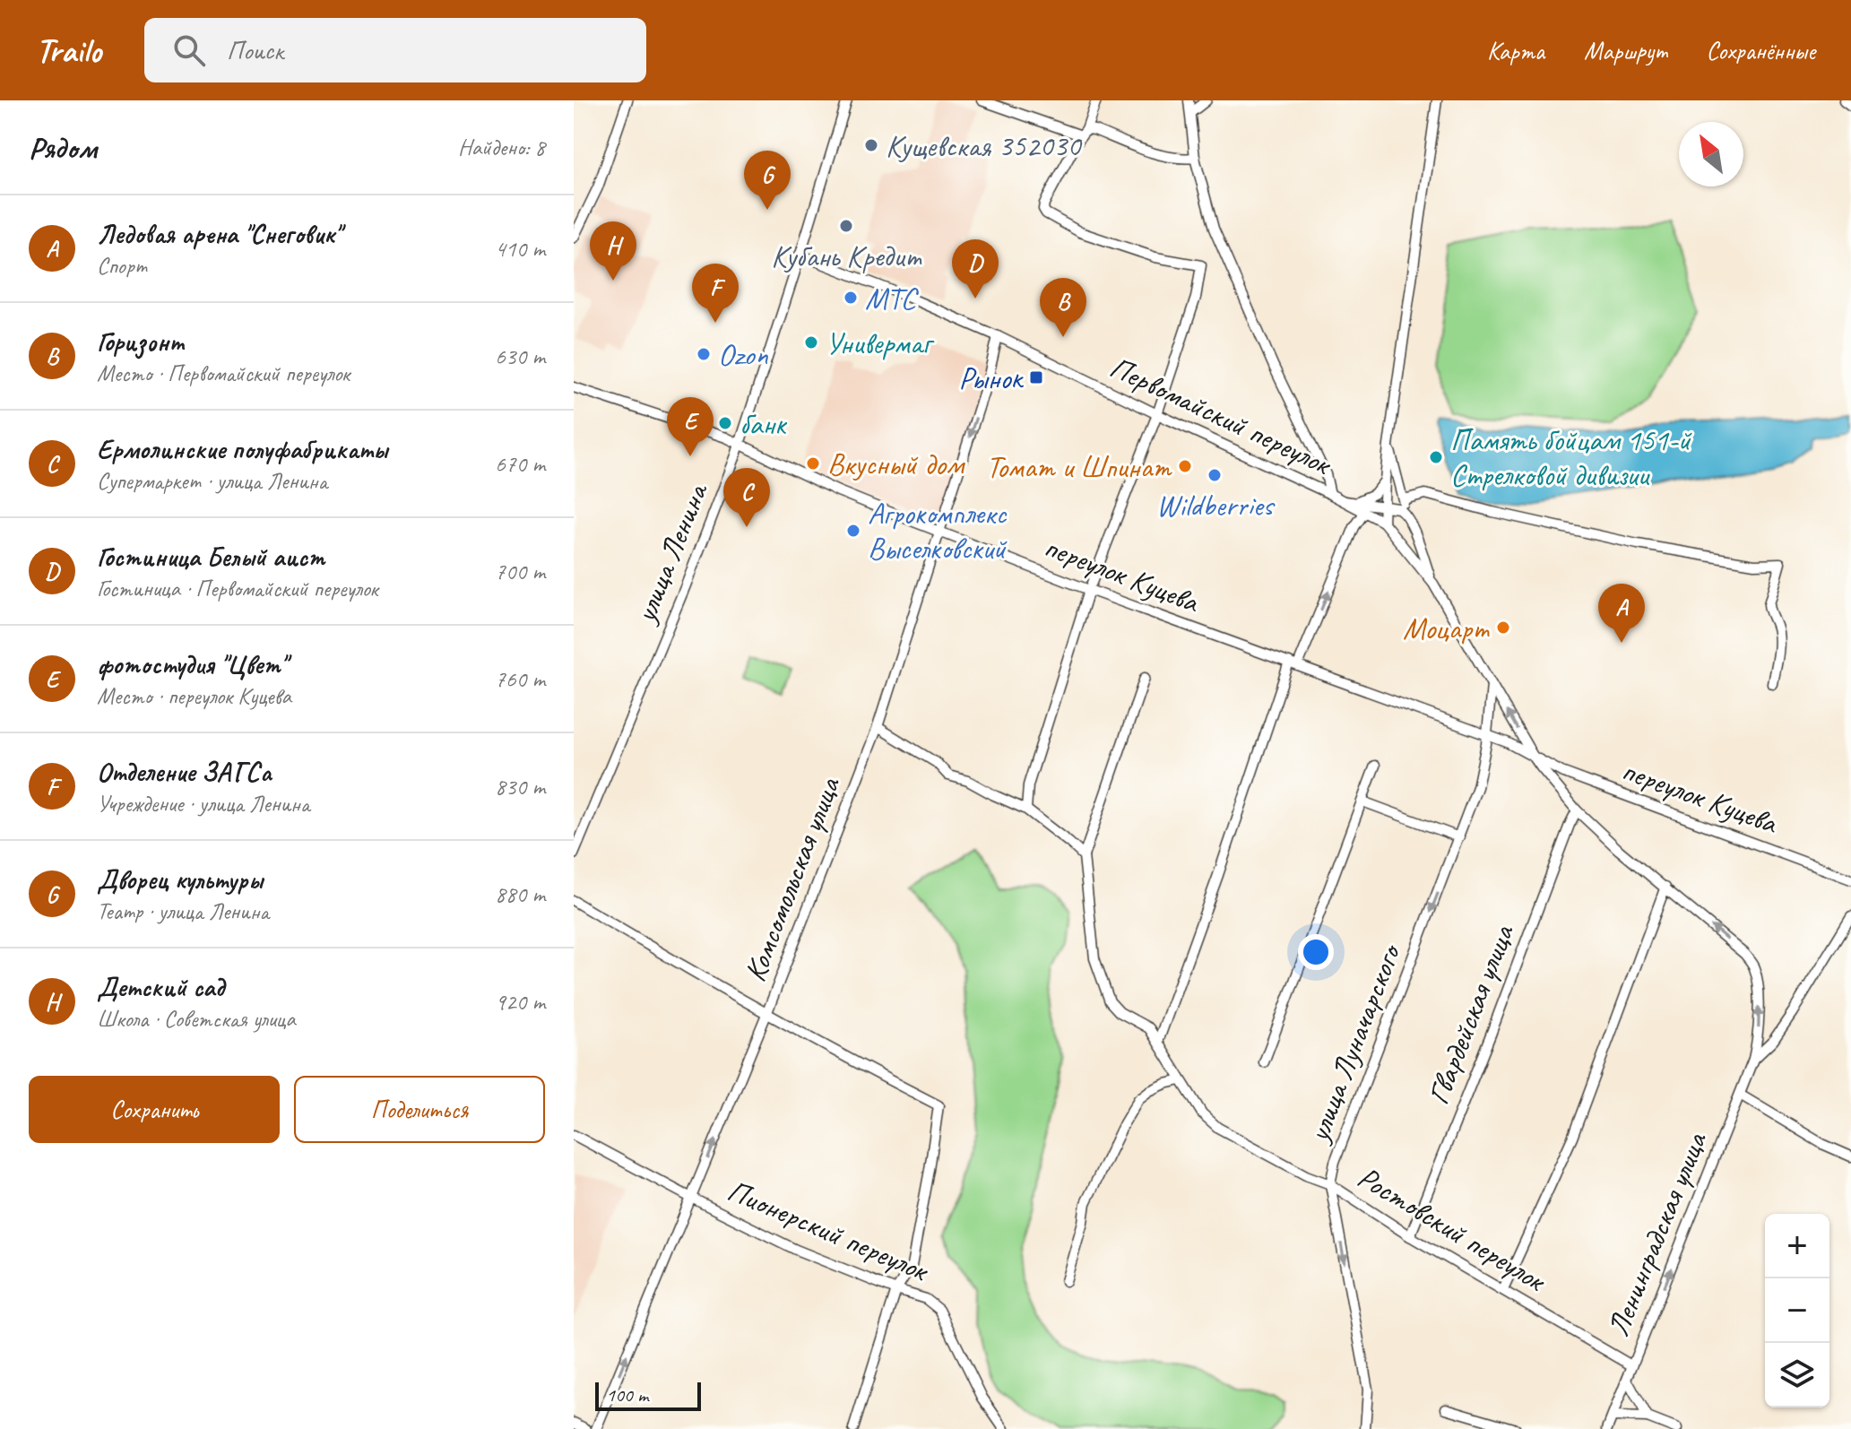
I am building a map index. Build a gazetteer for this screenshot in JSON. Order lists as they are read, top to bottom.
{
  "streets": {
    "street": [
      "Первомайский переулок",
      "улица Ленина",
      "переулок Куцева",
      "Комсомольская улица",
      "Гвардейская улица",
      "улица Луначарского",
      "Ростовский переулок",
      "Пионерский переулок",
      "Ленинградская улица"
    ]
  },
  "crossings": [
    ["Первомайский переулок", "улица Ленина"],
    ["Первомайский переулок", "переулок Куцева"],
    ["Первомайский переулок", "Комсомольская улица"],
    ["Первомайский переулок", "улица Луначарского"],
    ["улица Ленина", "переулок Куцева"],
    ["переулок Куцева", "Комсомольская улица"],
    ["переулок Куцева", "Гвардейская улица"],
    ["переулок Куцева", "улица Луначарского"],
    ["переулок Куцева", "Ленинградская улица"],
    ["Комсомольская улица", "Пионерский переулок"],
    ["Гвардейская улица", "Ростовский переулок"],
    ["улица Луначарского", "Ростовский переулок"],
    ["Ростовский переулок", "Ленинградская улица"]
  ],
  "one_way": ["улица Луначарского", "Ленинградская улица"],
  "places": {
    "other": [
      "Кущевская 352030",
      "Кубань Кредит",
      "МТС",
      "Универмаг",
      "Ozon",
      "банк",
      "Память бойцам 151-й Стрелковой дивизии",
      "Вкусный дом",
      "Томат и Шпинат",
      "Wildberries",
      "Агрокомплекс Выселковский",
      "Моцарт"
    ],
    "transit": ["Рынок"]
  },
  "scale_bar": "100 m",
  "north": "top left",
  "page": {
    "header": "Trailo",
    "search": "Поиск",
    "nav": ["Карта", "Маршрут", "Сохранённые"],
    "heading": ["Рядом", "Найдено: 8"],
    "pins": [
      "G",
      "H",
      "D",
      "F",
      "B",
      "E",
      "C",
      "A"
    ],
    "list": [
      {
        "mark": "A",
        "name": "Ледовая арена \"Снеговик\"",
        "note": "Спорт",
        "value": "410 m"
      },
      {
        "mark": "B",
        "name": "Горизонт",
        "note": "Место · Первомайский переулок",
        "value": "630 m"
      },
      {
        "mark": "C",
        "name": "Ермолинские полуфабрикаты",
        "note": "Супермаркет · улица Ленина",
        "value": "670 m"
      },
      {
        "mark": "D",
        "name": "Гостиница Белый аист",
        "note": "Гостиница · Первомайский переулок",
        "value": "700 m"
      },
      {
        "mark": "E",
        "name": "фотостудия \"Цвет\"",
        "note": "Место · переулок Куцева",
        "value": "760 m"
      },
      {
        "mark": "F",
        "name": "Отделение ЗАГСа",
        "note": "Учреждение · улица Ленина",
        "value": "830 m"
      },
      {
        "mark": "G",
        "name": "Дворец культуры",
        "note": "Театр · улица Ленина",
        "value": "880 m"
      },
      {
        "mark": "H",
        "name": "Детский сад",
        "note": "Школа · Советская улица",
        "value": "920 m"
      }
    ],
    "buttons": ["Сохранить", "Поделиться"],
    "map_buttons": ["+", "−"],
    "scale": "100 m"
  }
}
